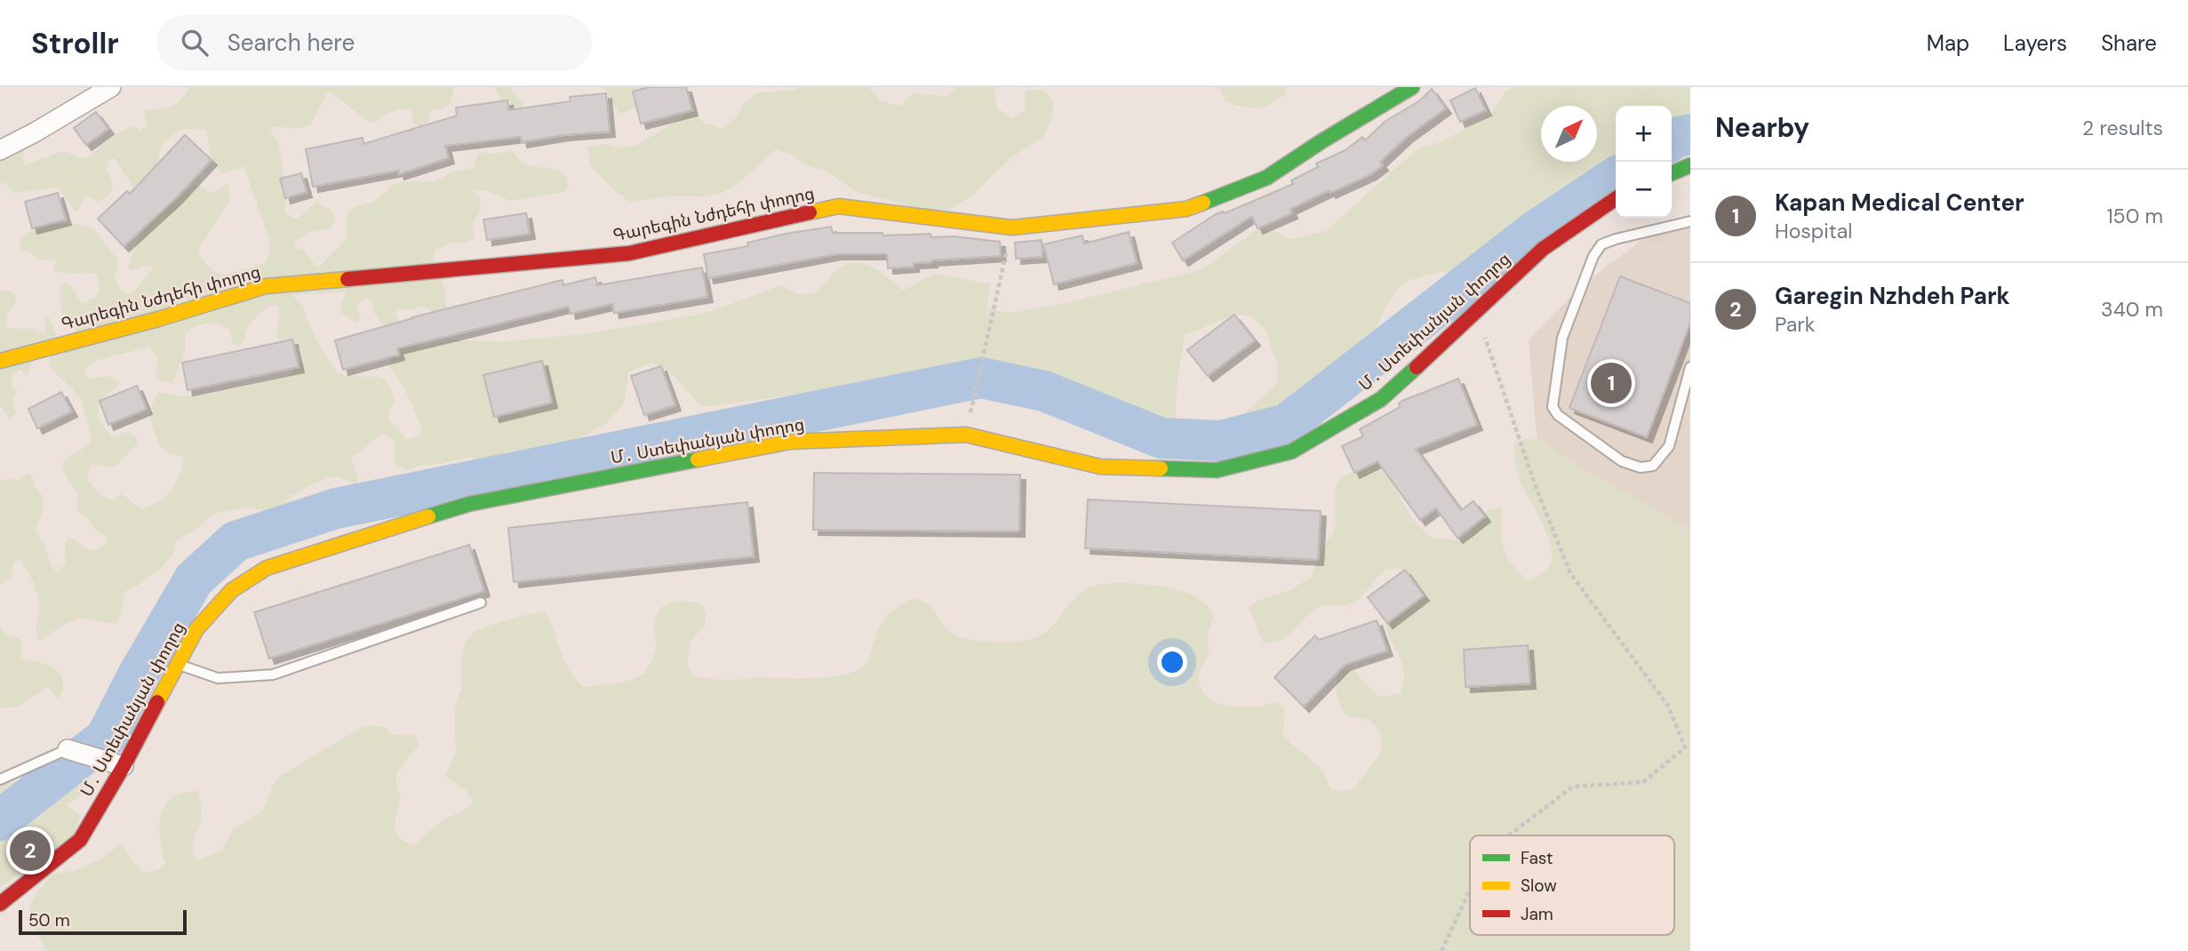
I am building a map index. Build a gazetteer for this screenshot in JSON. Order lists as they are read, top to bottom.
{
  "streets": {
    "street": ["Գարեգին Նժդեհի փողոց", "Մ․ Ստեփանյան փողոց"]
  },
  "legend": ["Fast", "Slow", "Jam"],
  "scale_bar": "50 m",
  "north": "top right",
  "page": {
    "header": "Strollr",
    "search": "Search here",
    "nav": ["Map", "Layers", "Share"],
    "heading": ["Nearby", "2 results"],
    "map_buttons": ["+", "−"],
    "list": [
      {
        "mark": "1",
        "name": "Kapan Medical Center",
        "note": "Hospital",
        "value": "150 m"
      },
      {
        "mark": "2",
        "name": "Garegin Nzhdeh Park",
        "note": "Park",
        "value": "340 m"
      }
    ],
    "pins": ["1", "2"],
    "scale": "50 m"
  }
}
